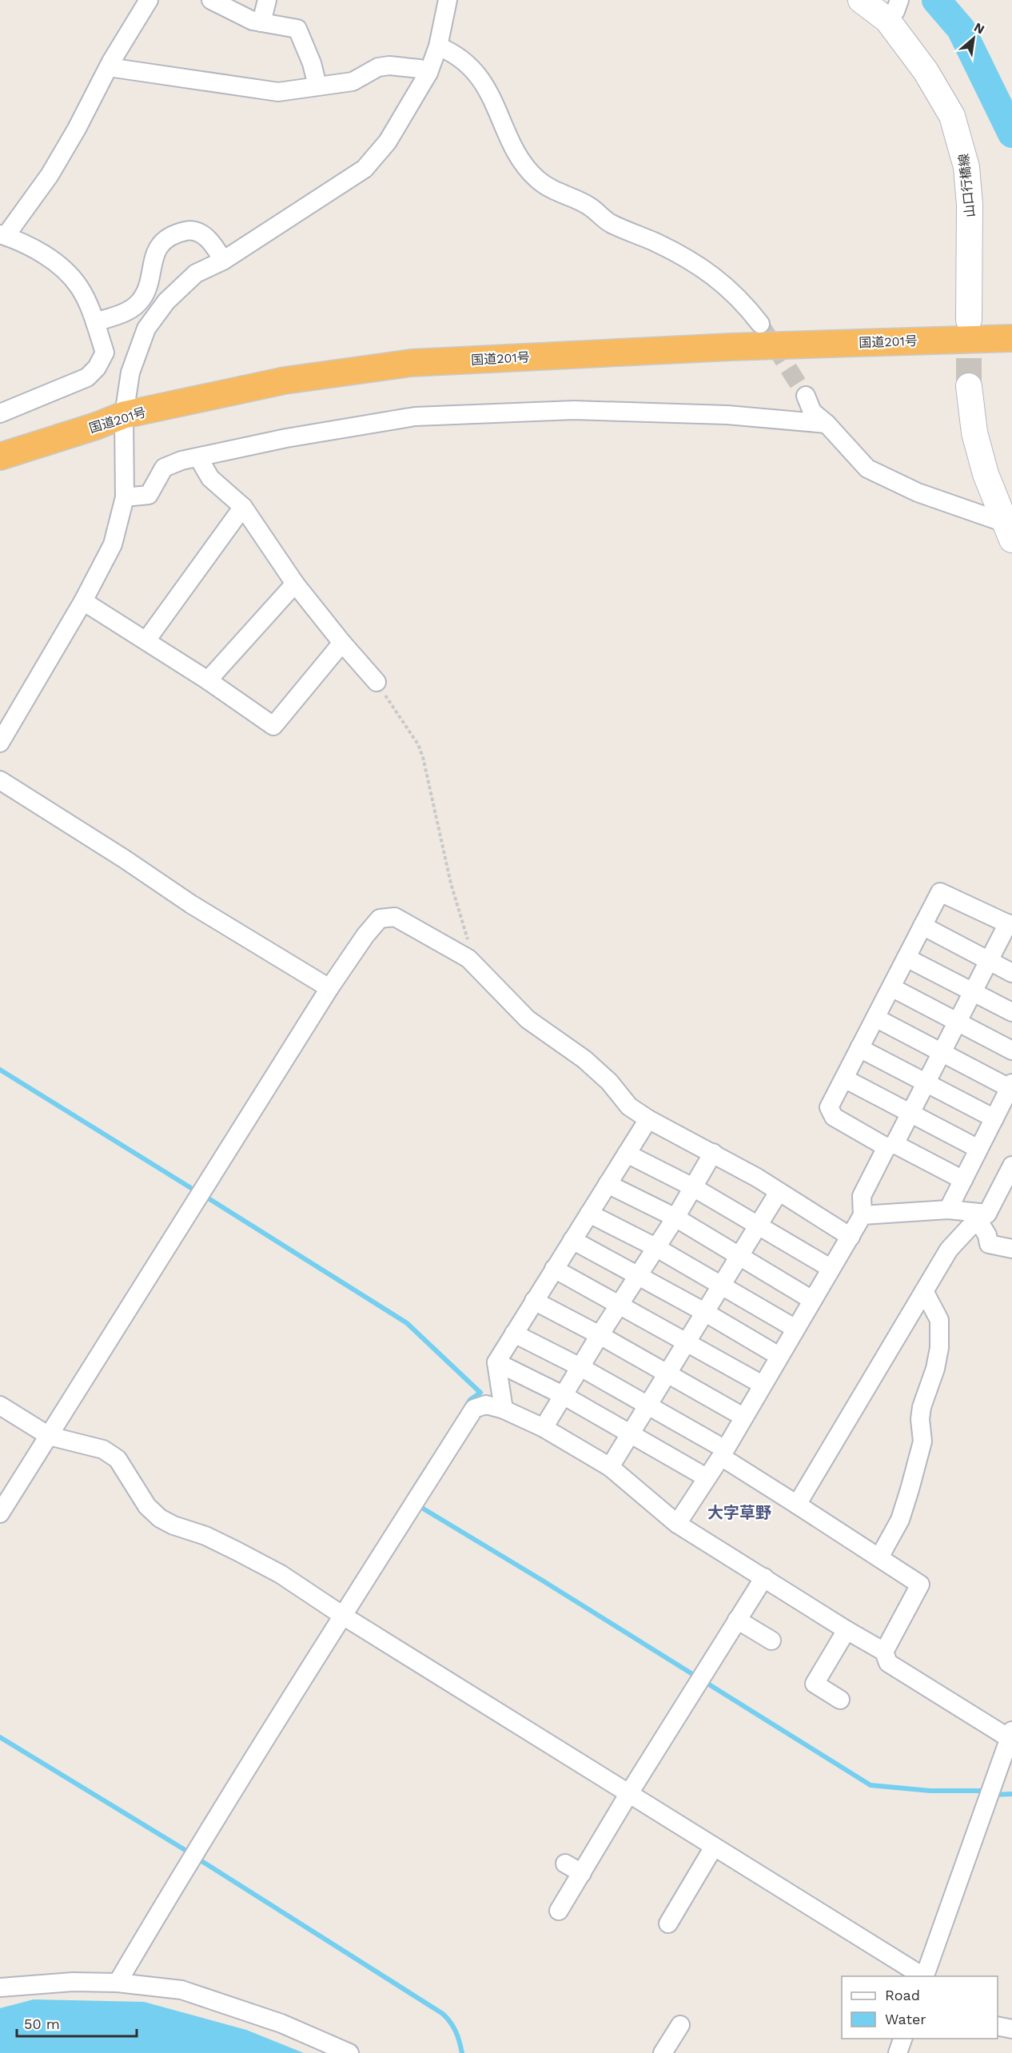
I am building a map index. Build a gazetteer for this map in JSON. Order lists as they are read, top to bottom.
{
  "streets": {
    "highway": ["国道201号"],
    "main road": ["山口行橋線"]
  },
  "districts": ["大字草野"],
  "legend": ["Road", "Water"],
  "scale_bar": "50 m",
  "north": "top right"
}
